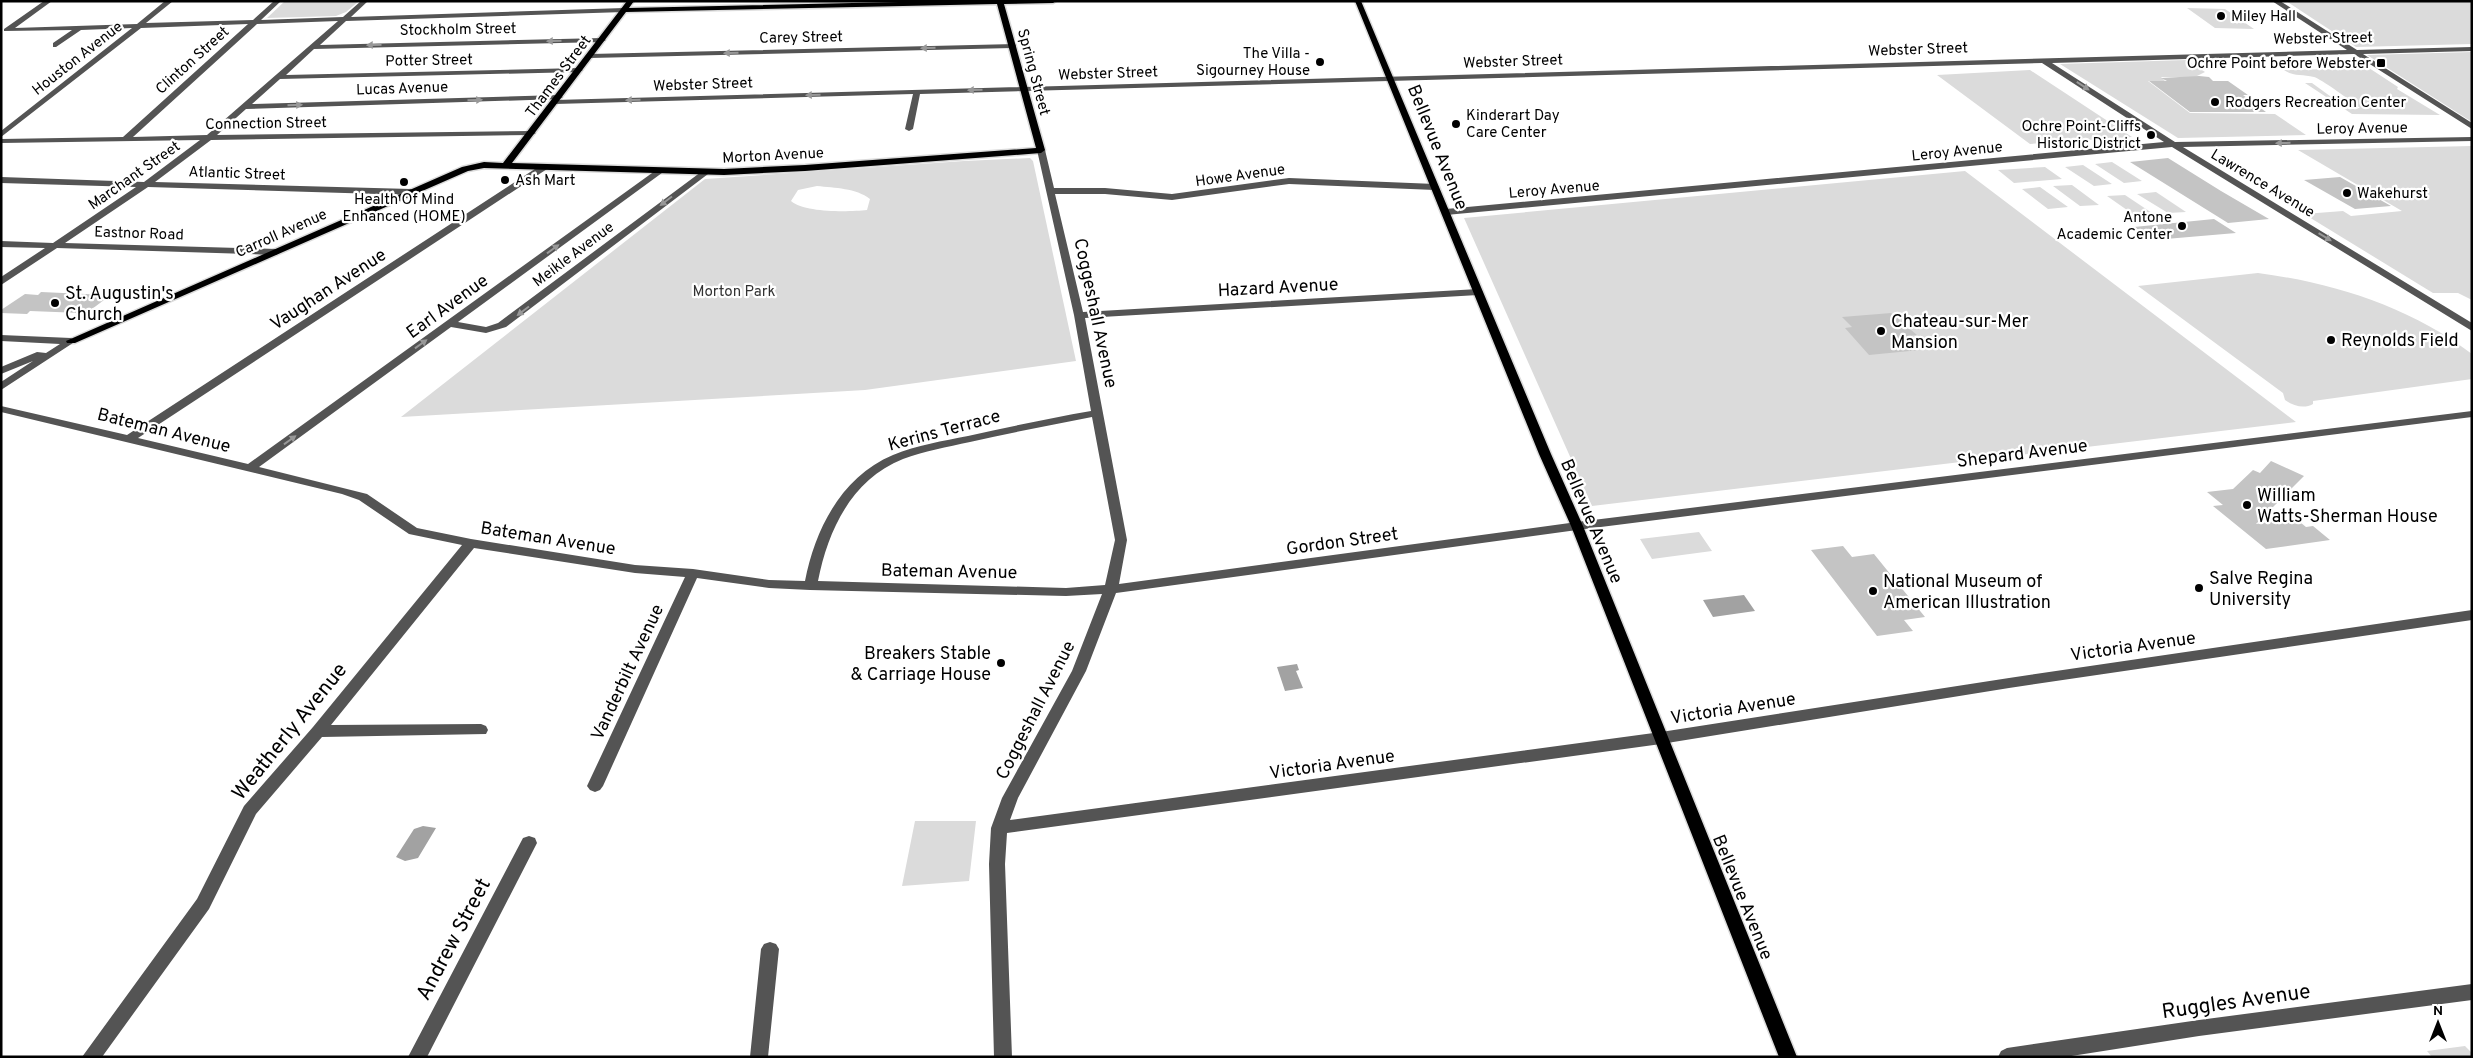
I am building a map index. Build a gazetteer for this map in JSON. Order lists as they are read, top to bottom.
{
  "streets": {
    "main road": [
      "Spring Street",
      "Thames Street",
      "Bellevue Avenue",
      "Morton Avenue",
      "Carroll Avenue"
    ],
    "street": [
      "Stockholm Street",
      "Carey Street",
      "Webster Street",
      "Houston Avenue",
      "Clinton Street",
      "Potter Street",
      "Lucas Avenue",
      "Connection Street",
      "Leroy Avenue",
      "Atlantic Street",
      "Marchant Street",
      "Howe Avenue",
      "Lawrence Avenue",
      "Eastnor Road",
      "Meikle Avenue",
      "Hazard Avenue",
      "Vaughan Avenue",
      "Earl Avenue",
      "Coggeshall Avenue",
      "Bateman Avenue",
      "Kerins Terrace",
      "Shepard Avenue",
      "Gordon Street",
      "Victoria Avenue",
      "Vanderbilt Avenue",
      "Weatherly Avenue",
      "Andrew Street",
      "Ruggles Avenue"
    ]
  },
  "crossings": [
    ["Stockholm Street", "Thames Street"],
    ["Stockholm Street", "Marchant Street"],
    ["Carey Street", "Spring Street"],
    ["Carey Street", "Thames Street"],
    ["Webster Street", "Spring Street"],
    ["Webster Street", "Thames Street"],
    ["Webster Street", "Lucas Avenue"],
    ["Webster Street", "Bellevue Avenue"],
    ["Webster Street", "Lawrence Avenue"],
    ["Clinton Street", "Connection Street"],
    ["Potter Street", "Thames Street"],
    ["Potter Street", "Marchant Street"],
    ["Spring Street", "Morton Avenue"],
    ["Spring Street", "Coggeshall Avenue"],
    ["Thames Street", "Lucas Avenue"],
    ["Thames Street", "Connection Street"],
    ["Thames Street", "Morton Avenue"],
    ["Thames Street", "Carroll Avenue"],
    ["Lucas Avenue", "Marchant Street"],
    ["Connection Street", "Marchant Street"],
    ["Leroy Avenue", "Bellevue Avenue"],
    ["Leroy Avenue", "Lawrence Avenue"],
    ["Bellevue Avenue", "Howe Avenue"],
    ["Bellevue Avenue", "Hazard Avenue"],
    ["Bellevue Avenue", "Shepard Avenue"],
    ["Bellevue Avenue", "Gordon Street"],
    ["Bellevue Avenue", "Victoria Avenue"],
    ["Morton Avenue", "Carroll Avenue"],
    ["Morton Avenue", "Meikle Avenue"],
    ["Morton Avenue", "Vaughan Avenue"],
    ["Morton Avenue", "Earl Avenue"],
    ["Morton Avenue", "Coggeshall Avenue"],
    ["Atlantic Street", "Marchant Street"],
    ["Atlantic Street", "Carroll Avenue"],
    ["Marchant Street", "Eastnor Road"],
    ["Howe Avenue", "Coggeshall Avenue"],
    ["Eastnor Road", "Carroll Avenue"],
    ["Meikle Avenue", "Earl Avenue"],
    ["Hazard Avenue", "Coggeshall Avenue"],
    ["Vaughan Avenue", "Bateman Avenue"],
    ["Earl Avenue", "Bateman Avenue"],
    ["Coggeshall Avenue", "Bateman Avenue"],
    ["Coggeshall Avenue", "Kerins Terrace"],
    ["Coggeshall Avenue", "Gordon Street"],
    ["Coggeshall Avenue", "Victoria Avenue"],
    ["Bateman Avenue", "Kerins Terrace"],
    ["Bateman Avenue", "Gordon Street"],
    ["Bateman Avenue", "Vanderbilt Avenue"],
    ["Bateman Avenue", "Weatherly Avenue"],
    ["Shepard Avenue", "Gordon Street"]
  ],
  "one_way": [
    "Carey Street",
    "Lawrence Avenue",
    "Meikle Avenue",
    "Earl Avenue"
  ],
  "parks": ["Morton Park"],
  "places": {
    "other": [
      "Miley Hall",
      "The Villa - Sigourney House",
      "Rodgers Recreation Center",
      "Kinderart Day Care Center",
      "Ochre Point-Cliffs Historic District",
      "Ash Mart",
      "Health Of Mind Enhanced (HOME)",
      "Wakehurst",
      "Antone Academic Center",
      "St. Augustin's Church",
      "Chateau-sur-Mer Mansion",
      "Reynolds Field",
      "William Watts-Sherman House",
      "Salve Regina University",
      "National Museum of American Illustration",
      "Breakers Stable & Carriage House"
    ],
    "transit": ["Ochre Point before Webster"]
  },
  "north": "top"
}
